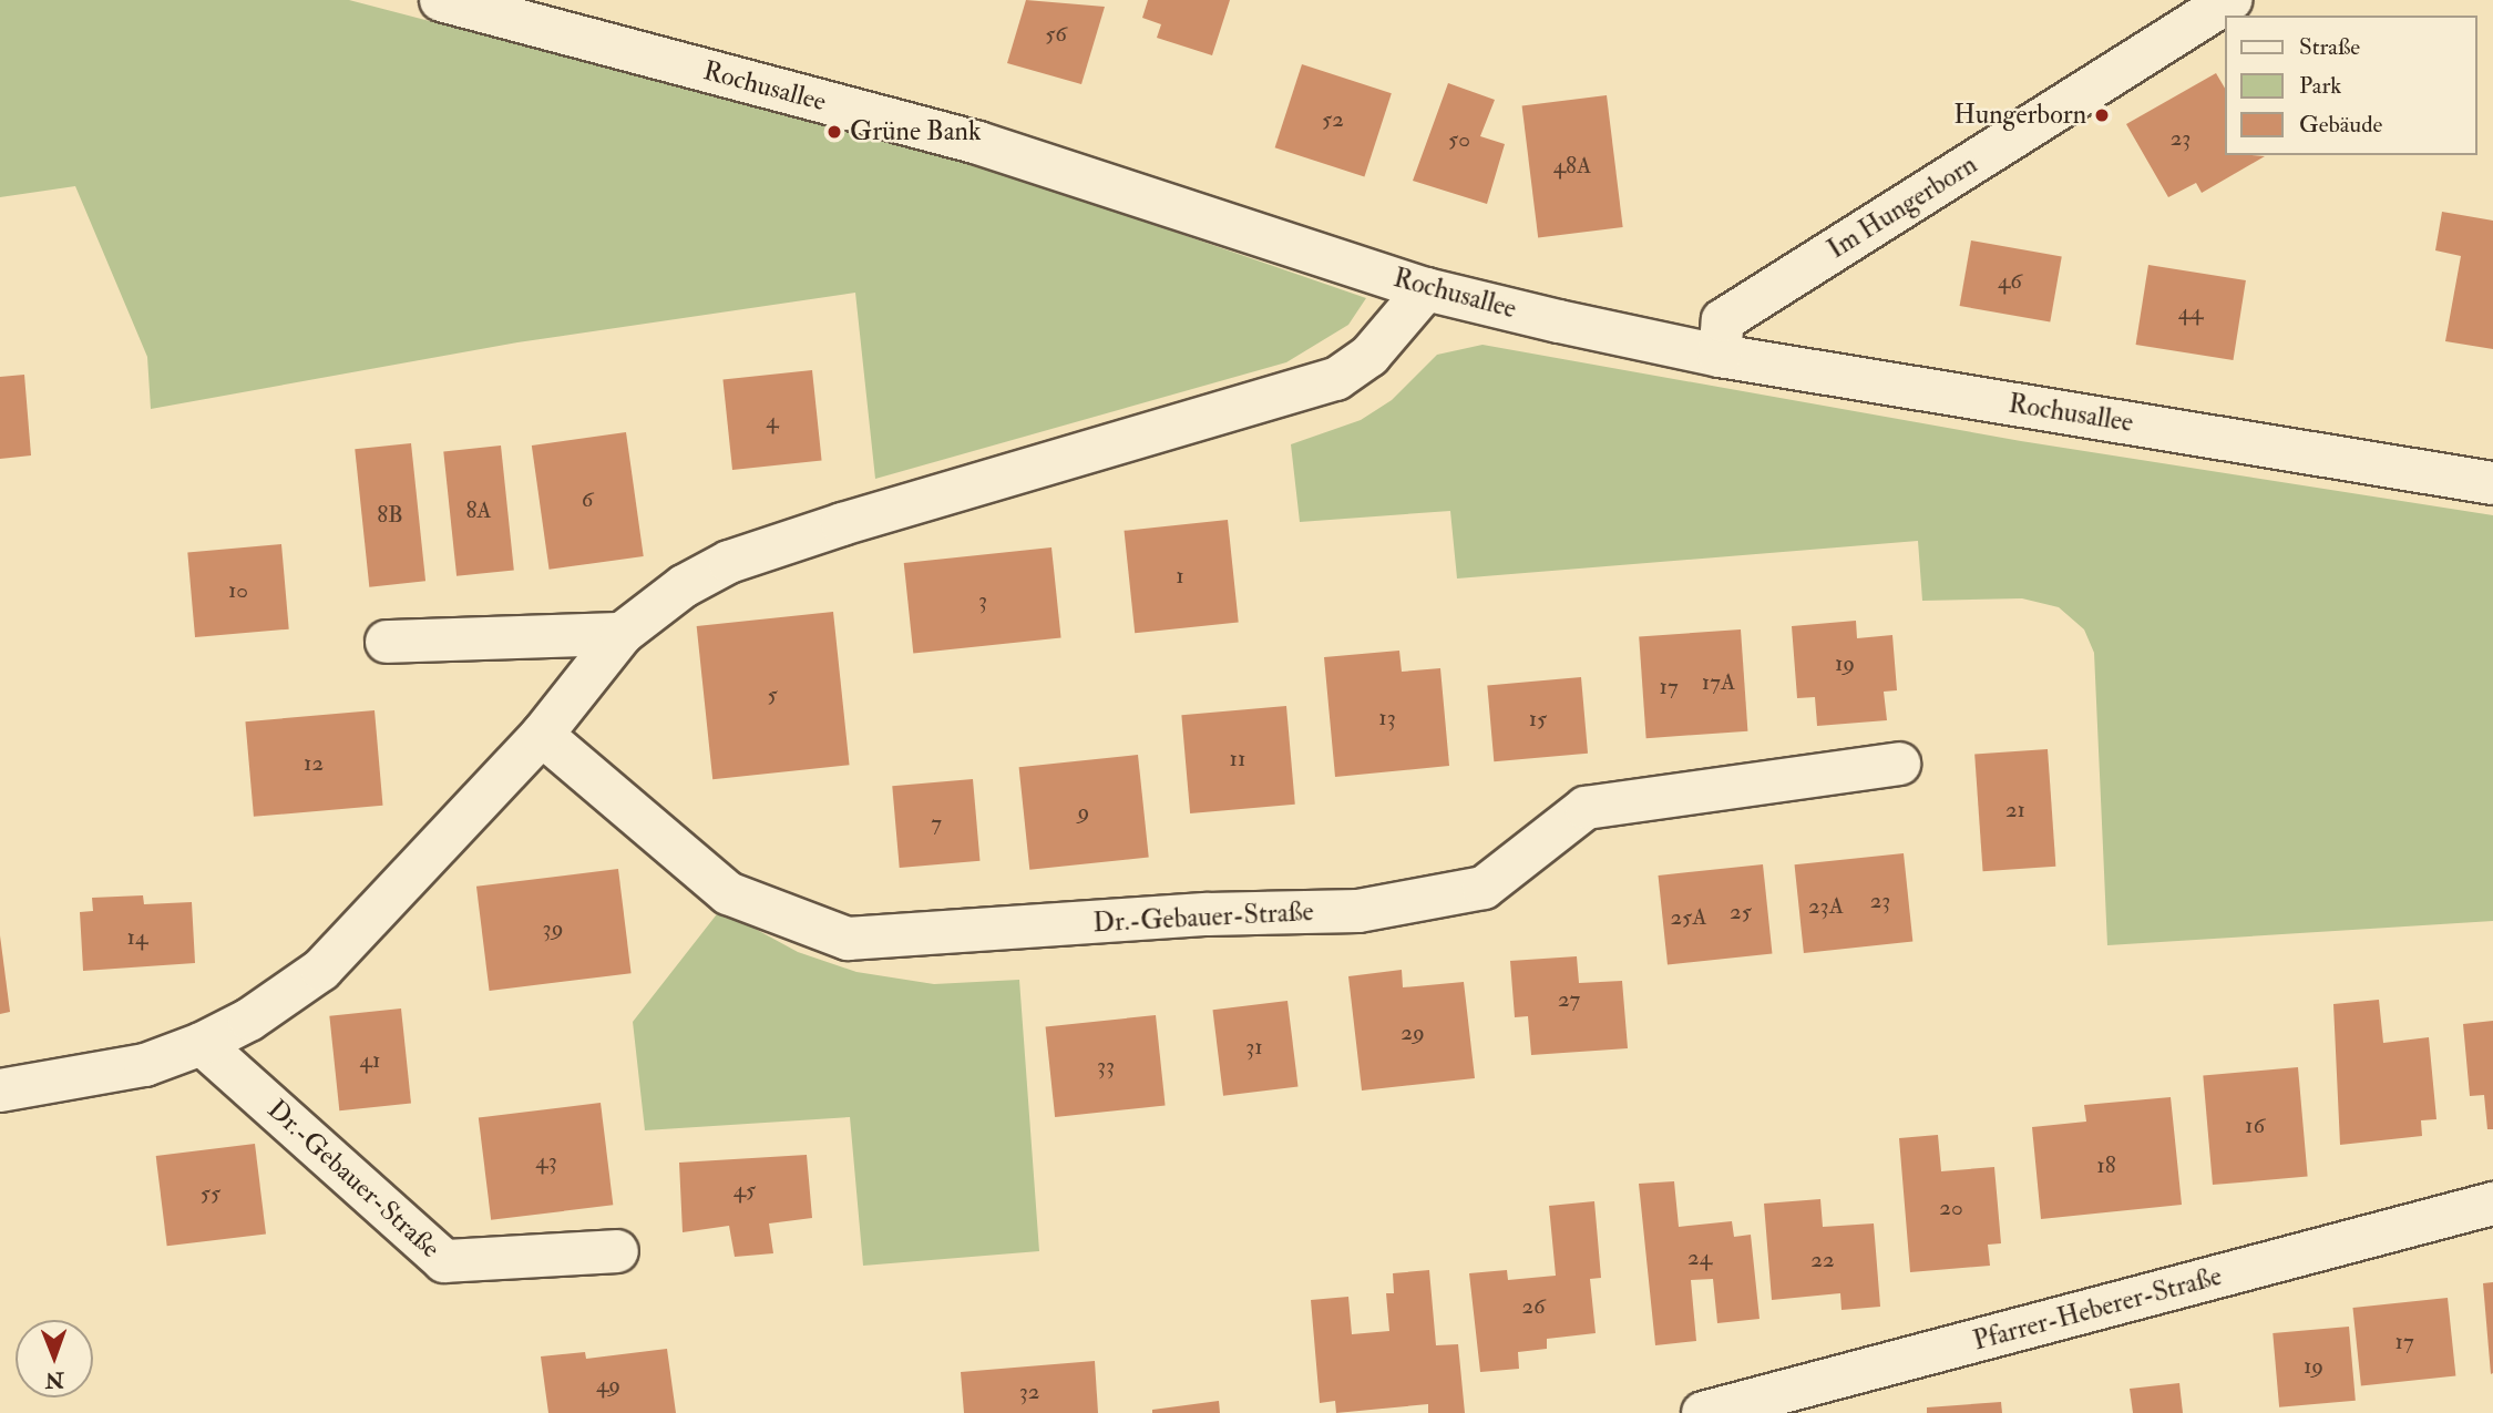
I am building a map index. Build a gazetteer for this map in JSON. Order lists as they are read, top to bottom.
{
  "streets": {
    "street": [
      "Rochusallee",
      "Im Hungerborn",
      "Dr.-Gebauer-Straße",
      "Pfarrer-Heberer-Straße"
    ]
  },
  "crossings": [
    ["Rochusallee", "Im Hungerborn"]
  ],
  "places": ["Hungerborn", "Grüne Bank"],
  "house_numbers": [
    "56",
    "52",
    "23",
    "50",
    "48A",
    "46",
    "44",
    "4",
    "6",
    "8A",
    "8B",
    "1",
    "10",
    "3",
    "19",
    "17A",
    "17",
    "5",
    "13",
    "15",
    "11",
    "12",
    "21",
    "9",
    "7",
    "23",
    "23A",
    "25",
    "25A",
    "39",
    "14",
    "27",
    "29",
    "31",
    "41",
    "33",
    "16",
    "43",
    "18",
    "45",
    "55",
    "20",
    "24",
    "22",
    "26",
    "17",
    "19",
    "49",
    "32"
  ],
  "legend": ["Straße", "Park", "Gebäude"],
  "north": "bottom"
}
